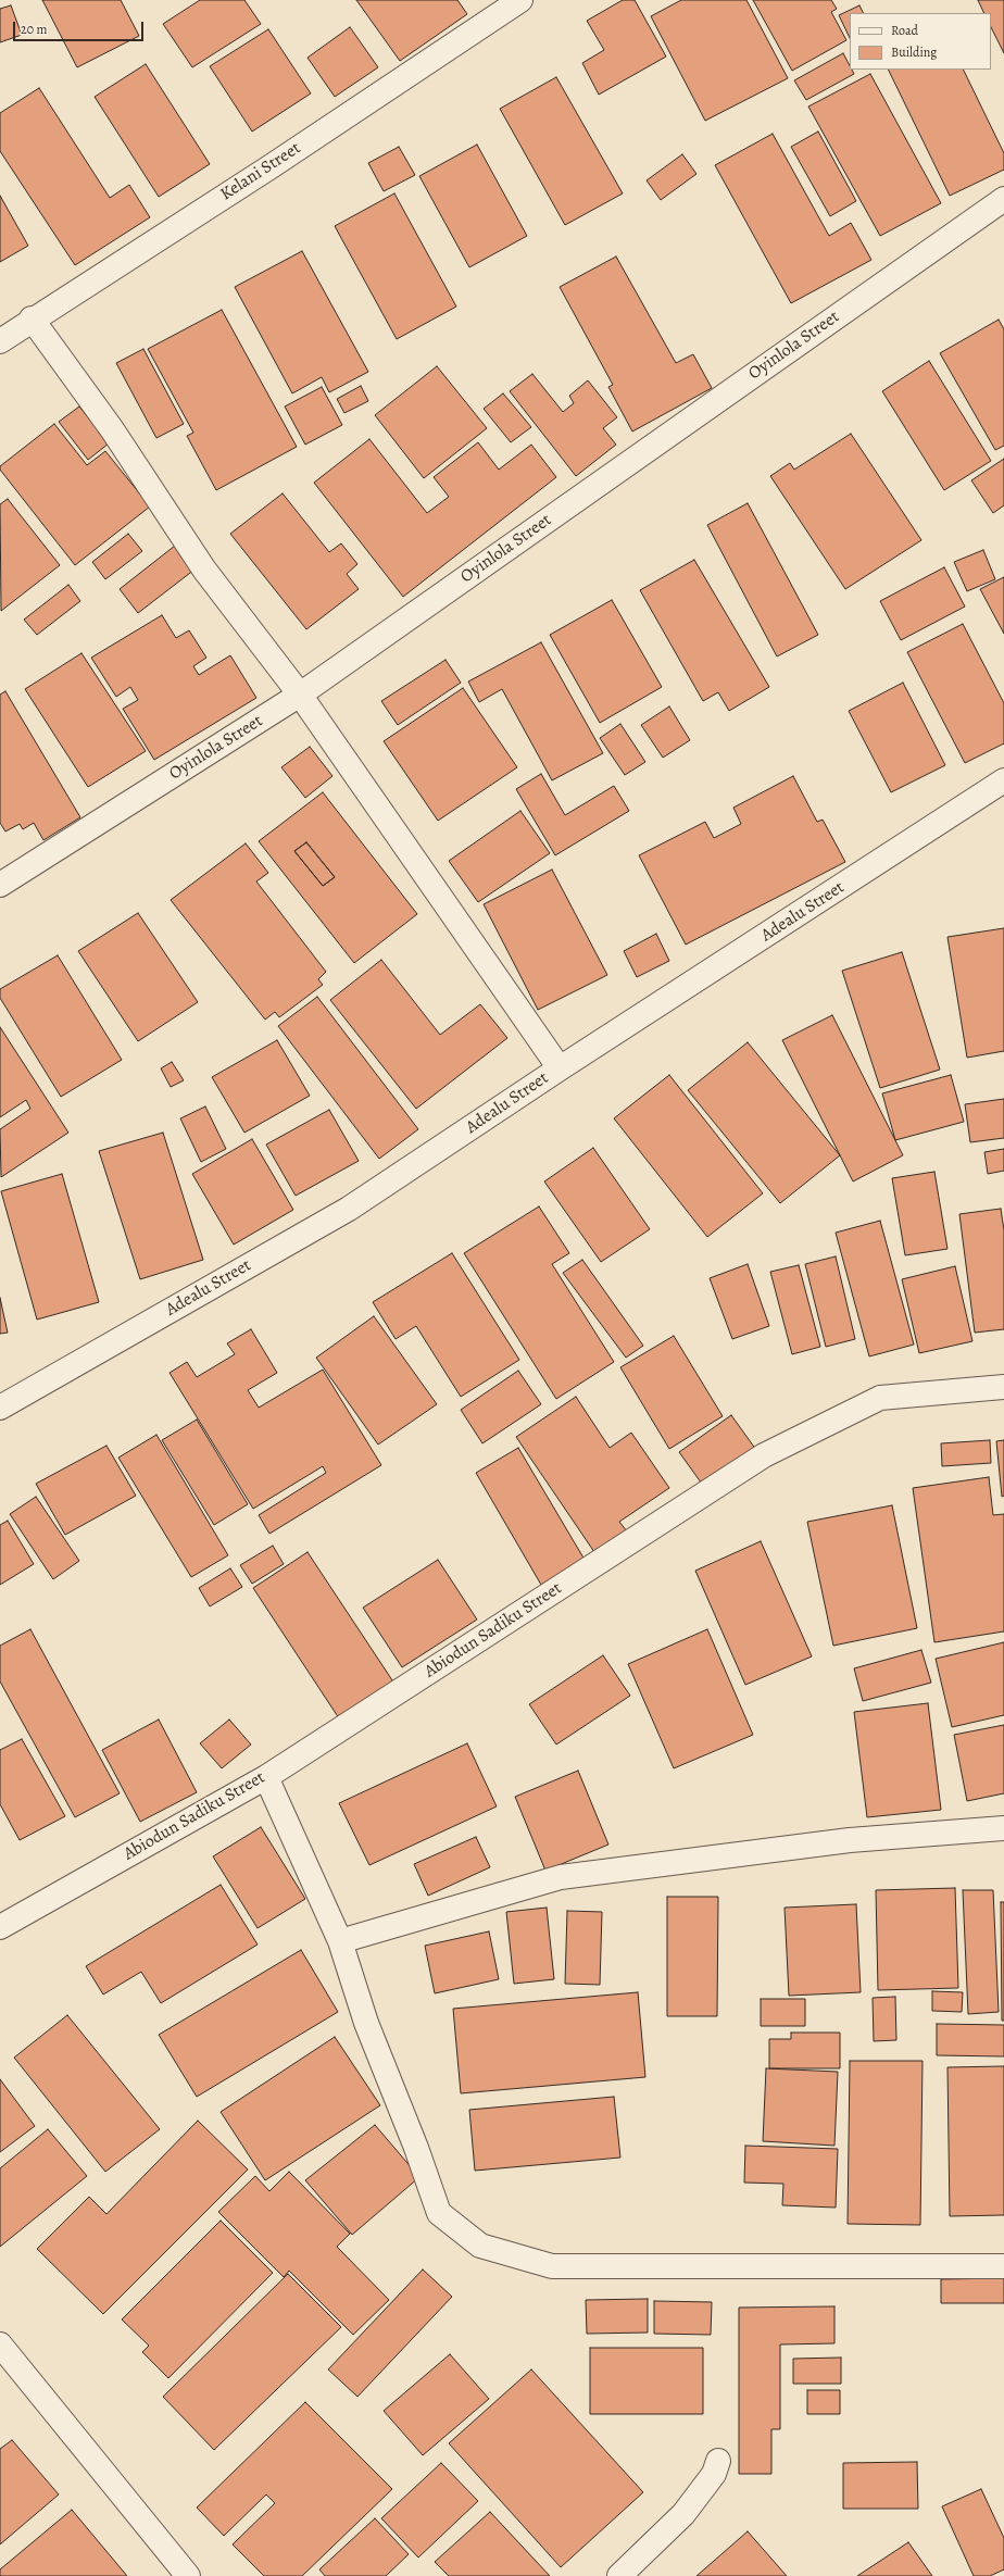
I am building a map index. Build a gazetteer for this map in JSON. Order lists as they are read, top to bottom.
{
  "streets": {
    "street": [
      "Kelani Street",
      "Oyinlola Street",
      "Adealu Street",
      "Abiodun Sadiku Street"
    ]
  },
  "legend": ["Road", "Building"],
  "scale_bar": "20 m"
}
